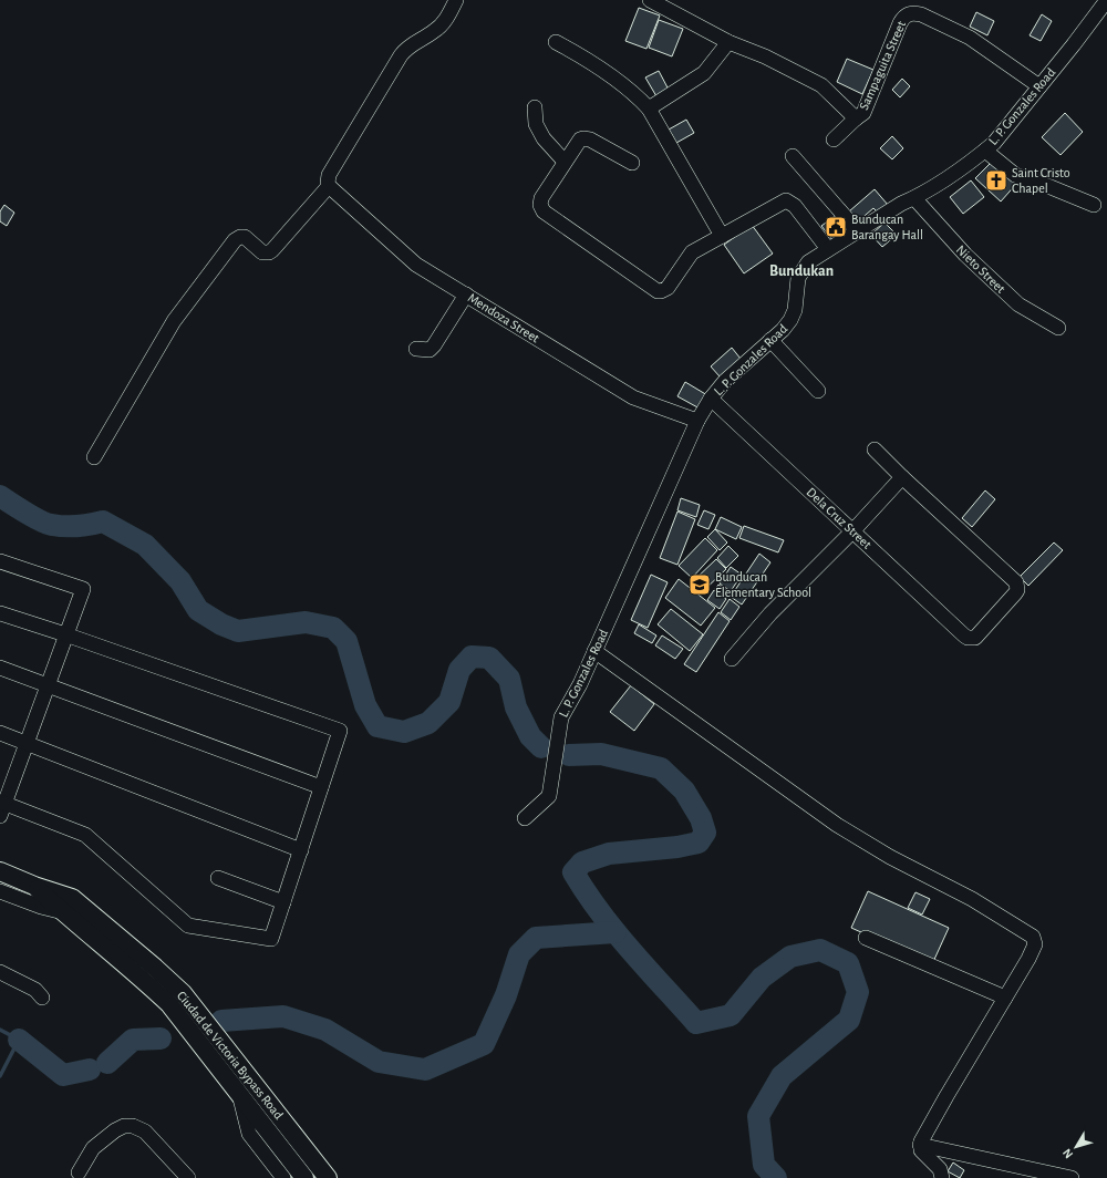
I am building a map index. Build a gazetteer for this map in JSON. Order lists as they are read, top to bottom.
{
  "streets": {
    "main road": ["Ciudad de Victoria Bypass Road"],
    "street": [
      "Sampaguita Street",
      "L. P. Gonzales Road",
      "Nieto Street",
      "Mendoza Street",
      "Dela Cruz Street"
    ]
  },
  "crossings": [
    ["Sampaguita Street", "L. P. Gonzales Road"],
    ["L. P. Gonzales Road", "Nieto Street"],
    ["L. P. Gonzales Road", "Mendoza Street"],
    ["L. P. Gonzales Road", "Dela Cruz Street"]
  ],
  "districts": ["Bundukan"],
  "places": {
    "church": ["Saint Cristo Chapel"],
    "public building": ["Bunducan Barangay Hall"],
    "school or university": ["Bunducan Elementary School"]
  },
  "north": "bottom left"
}
